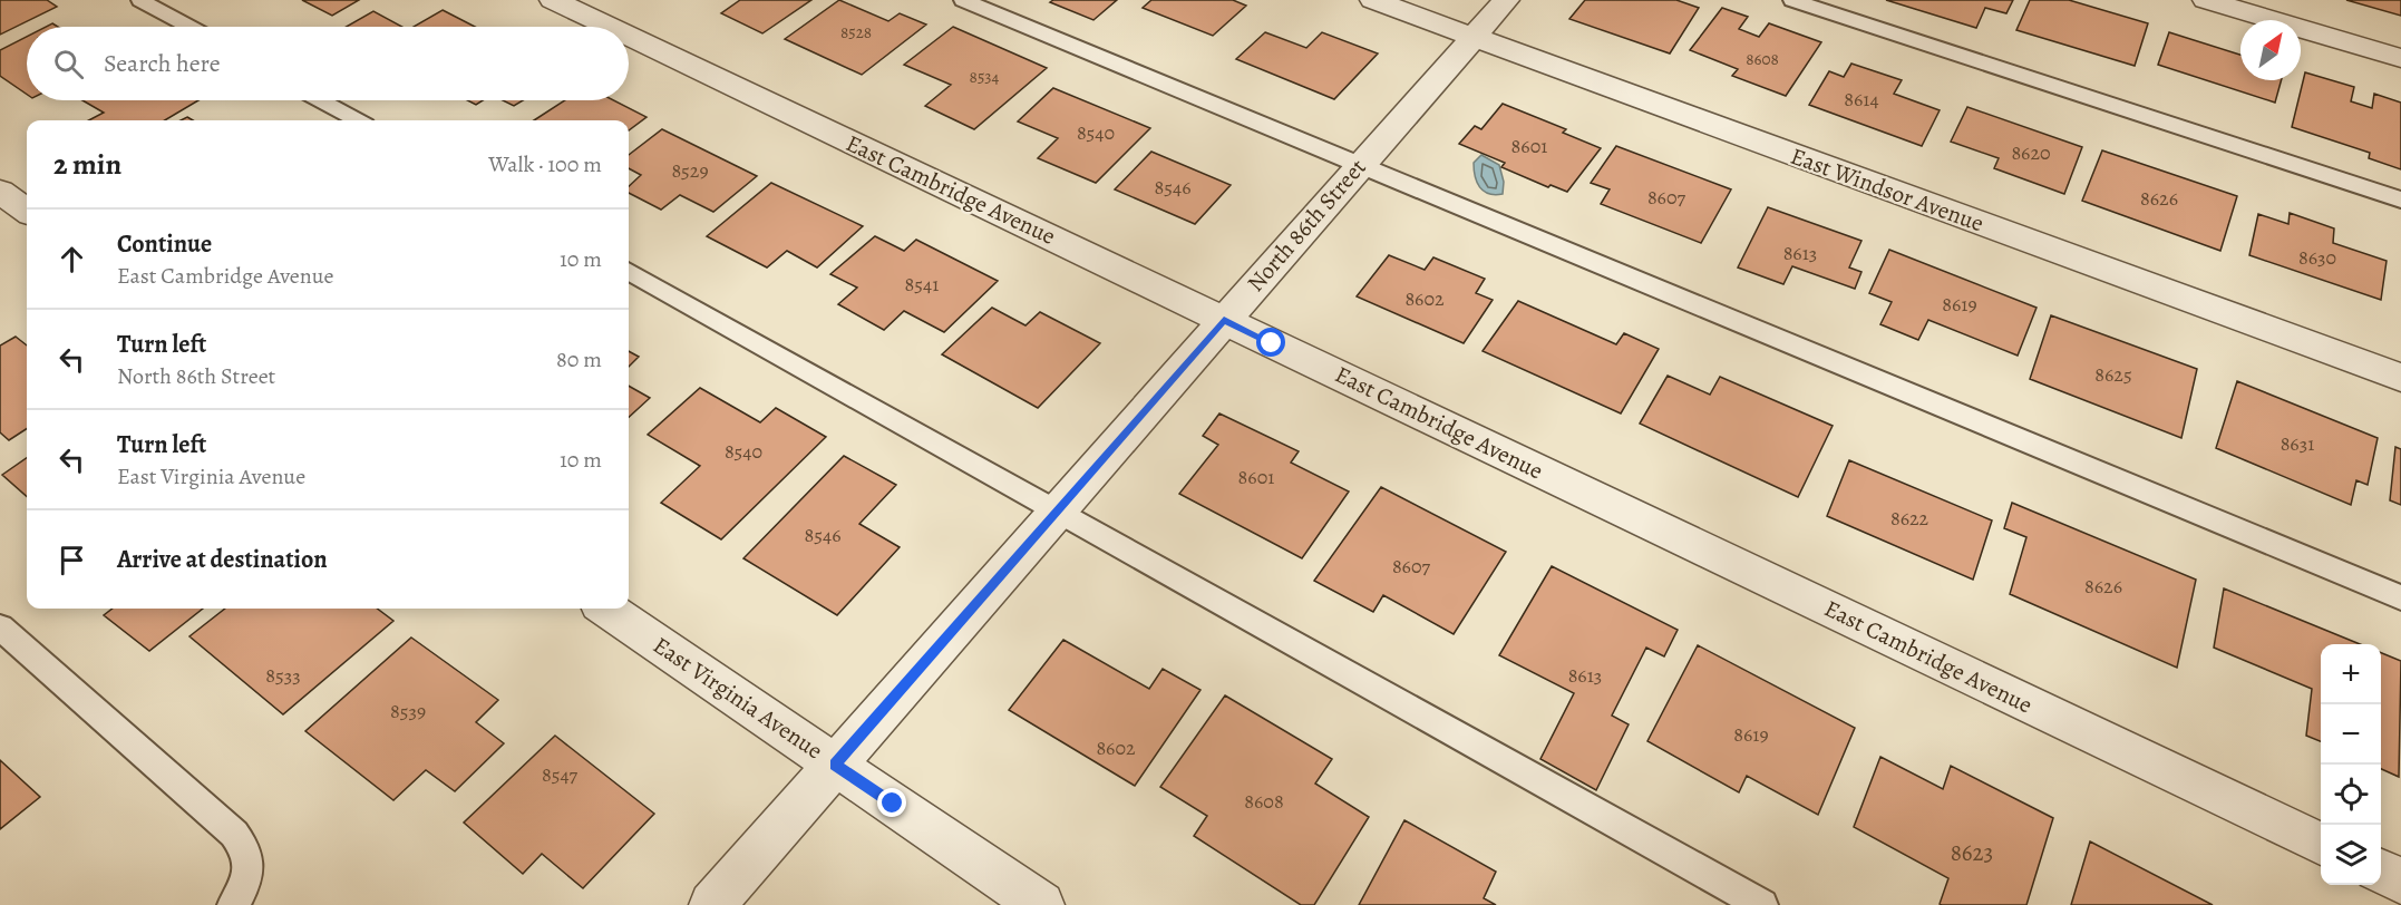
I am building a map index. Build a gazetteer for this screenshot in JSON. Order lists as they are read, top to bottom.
{
  "streets": {
    "street": [
      "East Cambridge Avenue",
      "East Windsor Avenue",
      "North 86th Street",
      "East Virginia Avenue"
    ]
  },
  "crossings": [
    ["East Cambridge Avenue", "North 86th Street"],
    ["East Windsor Avenue", "North 86th Street"],
    ["North 86th Street", "East Virginia Avenue"]
  ],
  "house_numbers": [
    "8528",
    "8608",
    "8534",
    "8614",
    "8540",
    "8601",
    "8620",
    "8529",
    "8546",
    "8607",
    "8626",
    "8613",
    "8630",
    "8541",
    "8602",
    "8619",
    "8625",
    "8631",
    "8540",
    "8601",
    "8622",
    "8546",
    "8607",
    "8626",
    "8533",
    "8613",
    "8539",
    "8619",
    "8602",
    "8547",
    "8608",
    "8623"
  ],
  "north": "top right",
  "page": {
    "search": "Search here",
    "heading": ["2 min", "Walk · 100 m"],
    "list": [
      ["Continue", "East Cambridge Avenue", "10 m"],
      ["Turn left", "North 86th Street", "80 m"],
      ["Turn left", "East Virginia Avenue", "10 m"],
      "Arrive at destination"
    ],
    "map_buttons": ["+", "−"]
  }
}
